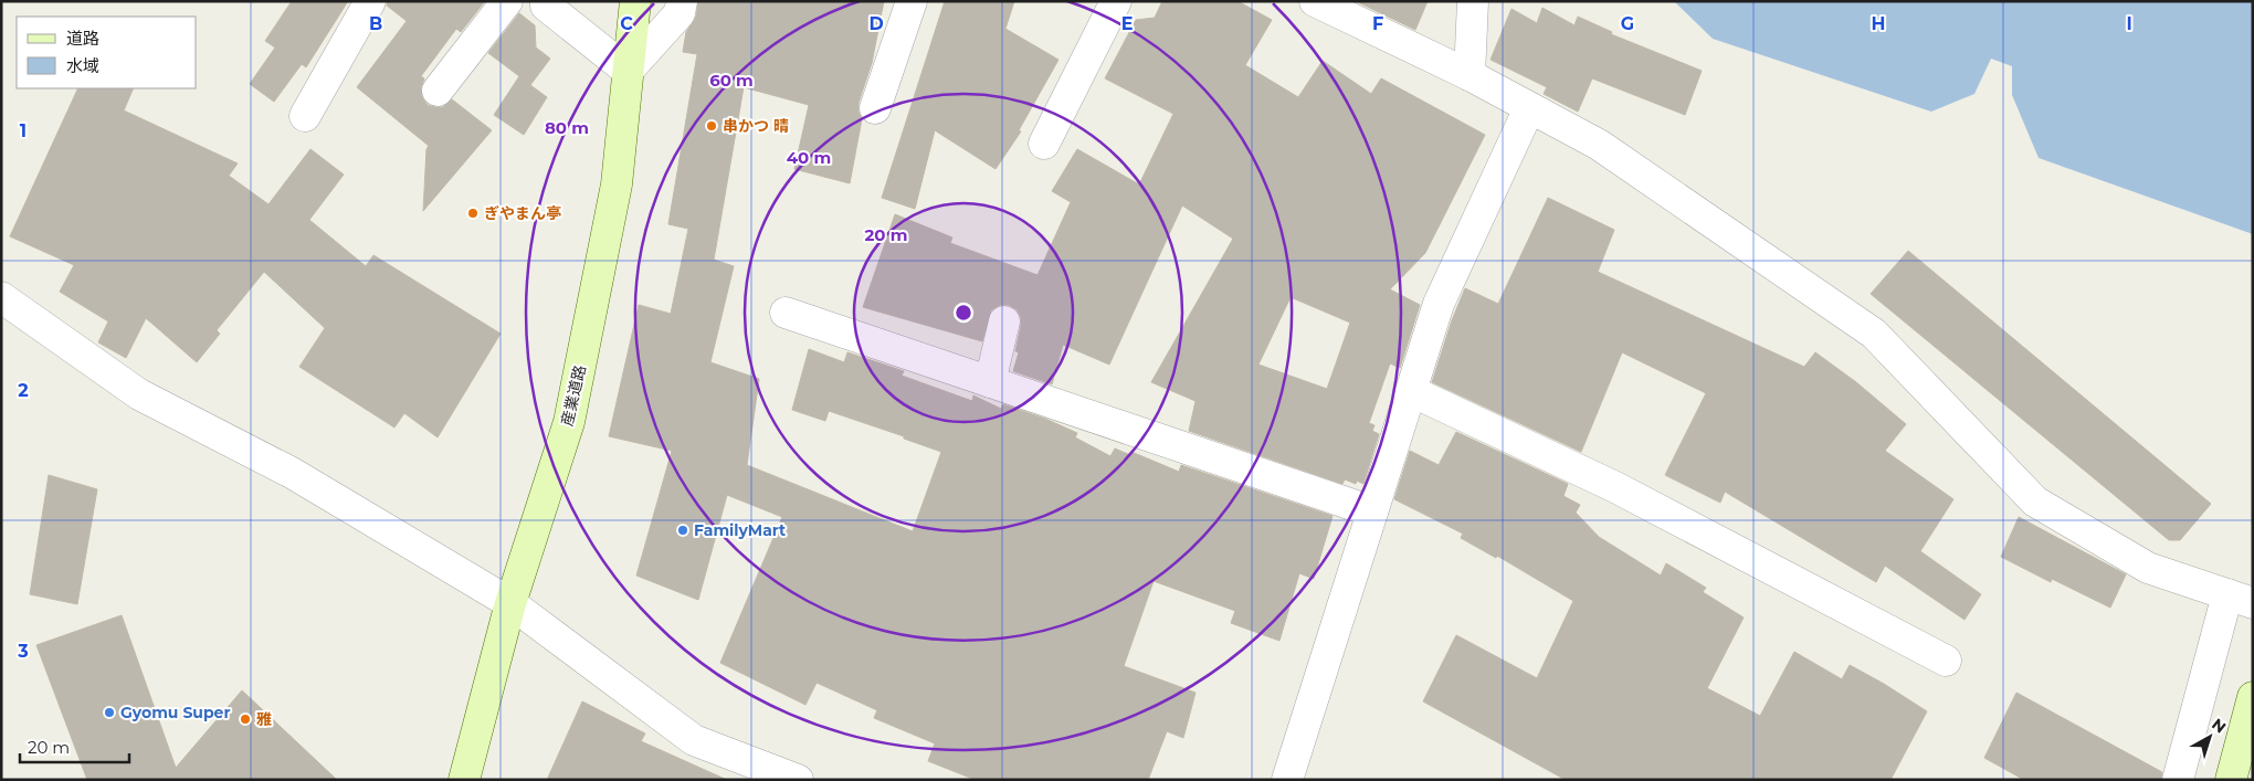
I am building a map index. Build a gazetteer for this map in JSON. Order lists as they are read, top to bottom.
{
  "streets": {
    "street": ["産業道路"]
  },
  "places": [
    "串かつ 晴",
    "ぎやまん亭",
    "FamilyMart",
    "Gyomu Super",
    "雅"
  ],
  "legend": ["道路", "水域"],
  "scale_bar": "20 m",
  "north": "top right",
  "grid": {
    "columns": [
      "B",
      "C",
      "D",
      "E",
      "F",
      "G",
      "H",
      "I"
    ],
    "rows": ["1", "2", "3"]
  },
  "rings": [
    "60 m",
    "80 m",
    "40 m",
    "20 m"
  ]
}
